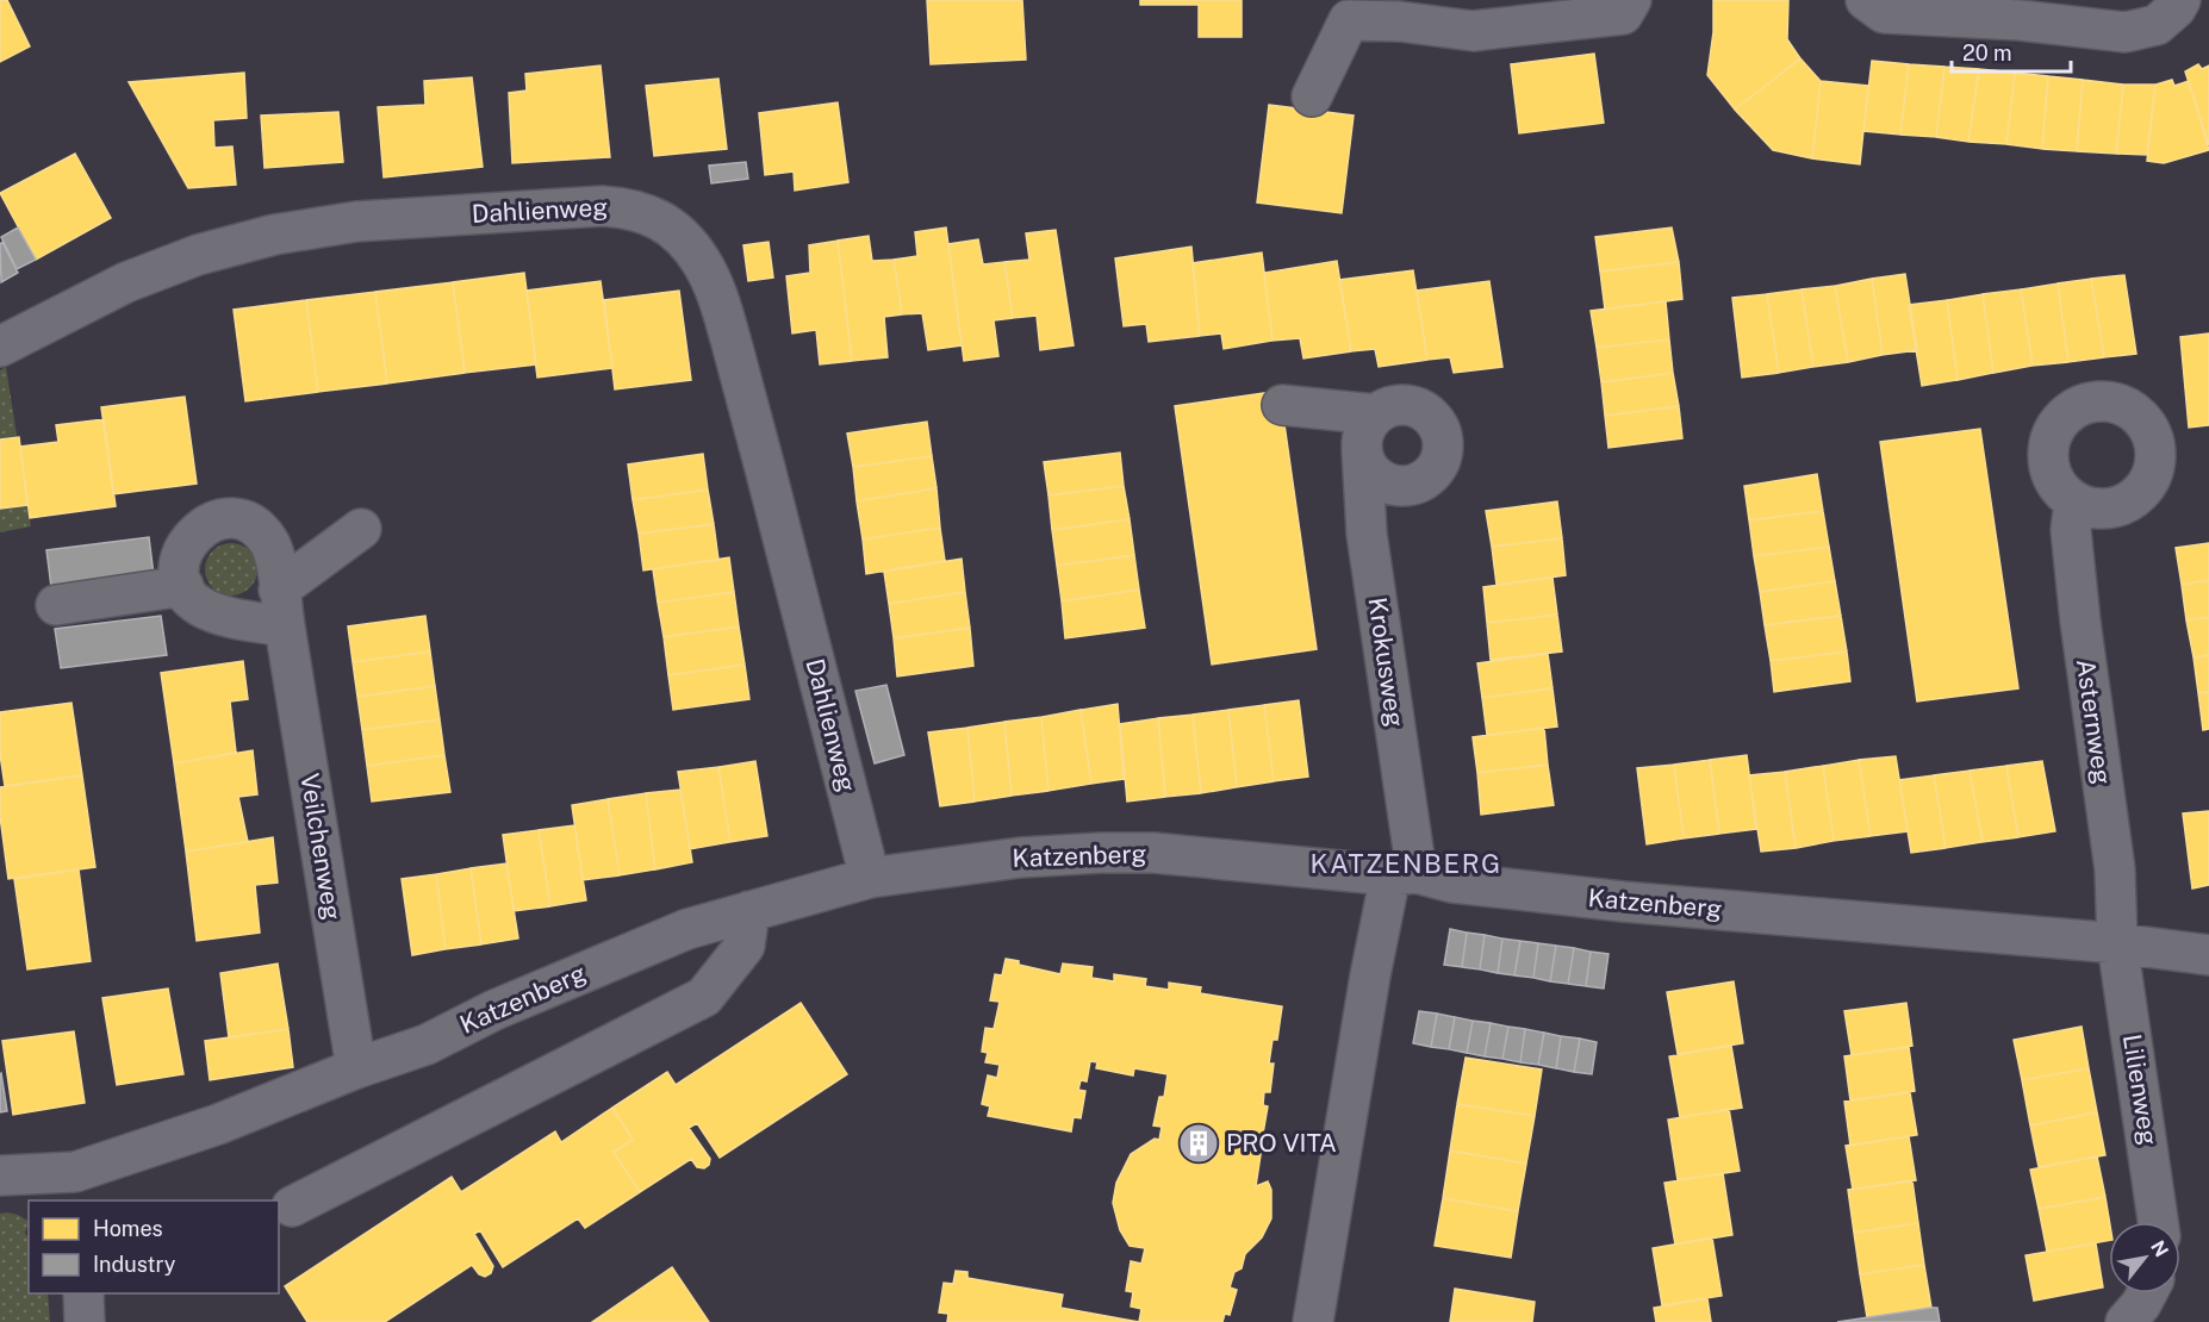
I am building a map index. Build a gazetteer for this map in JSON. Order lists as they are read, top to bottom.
{
  "streets": {
    "street": [
      "Dahlienweg",
      "Krokusweg",
      "Asternweg",
      "Veilchenweg",
      "Katzenberg",
      "Lilienweg"
    ]
  },
  "crossings": [
    ["Dahlienweg", "Katzenberg"],
    ["Krokusweg", "Katzenberg"],
    ["Asternweg", "Katzenberg"],
    ["Asternweg", "Lilienweg"],
    ["Veilchenweg", "Katzenberg"],
    ["Katzenberg", "Lilienweg"]
  ],
  "districts": ["KATZENBERG"],
  "places": {
    "building": ["PRO VITA"]
  },
  "legend": ["Homes", "Industry"],
  "scale_bar": "20 m",
  "north": "top right"
}
